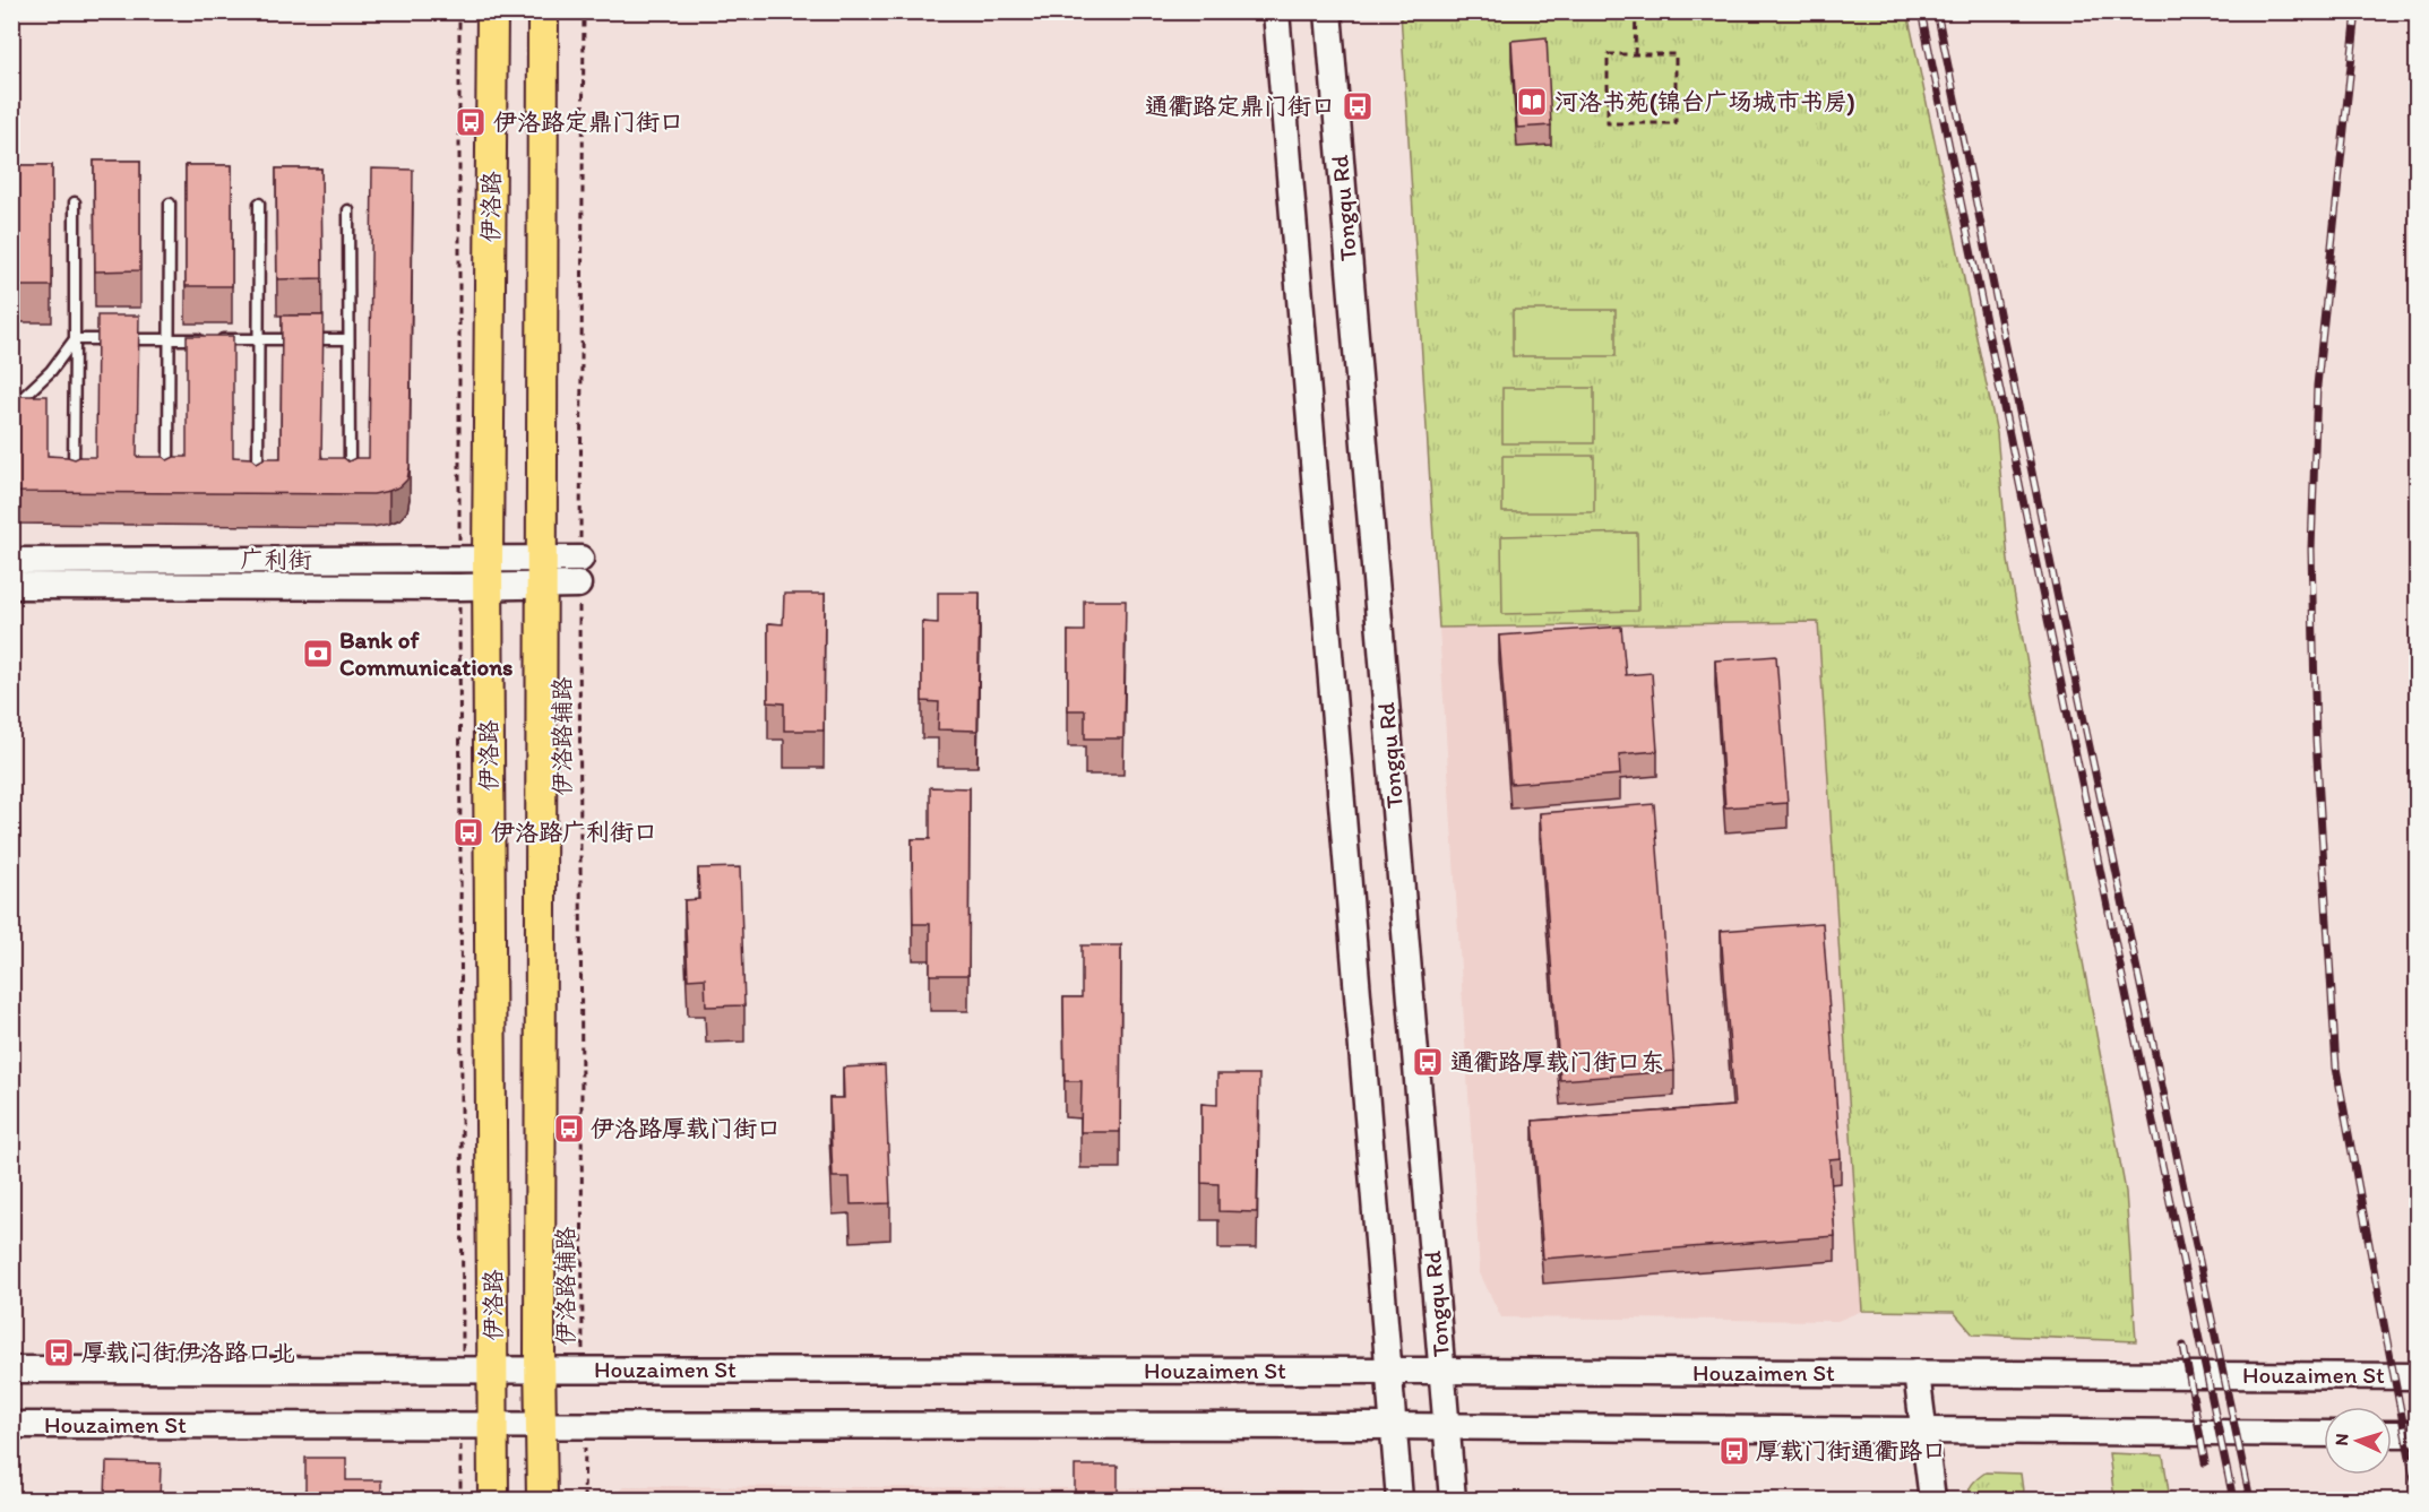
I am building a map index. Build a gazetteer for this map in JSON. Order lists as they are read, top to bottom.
{
  "streets": {
    "main road": [
      "伊洛路",
      "Tongqu Rd",
      "广利街",
      "Houzaimen St"
    ],
    "path": ["伊洛路辅路"]
  },
  "crossings": [
    ["伊洛路", "广利街"],
    ["伊洛路", "Houzaimen St"],
    ["Tongqu Rd", "Houzaimen St"],
    ["广利街", "伊洛路辅路"],
    ["伊洛路辅路", "Houzaimen St"]
  ],
  "places": {
    "library": ["河洛书苑(锦台广场城市书房)"],
    "bus stop": [
      "通衢路定鼎门街口",
      "伊洛路定鼎门街口",
      "伊洛路广利街口",
      "通衢路厚载门街口东",
      "伊洛路厚载门街口",
      "厚载门街伊洛路口北",
      "厚载门街通衢路口"
    ],
    "bank": ["Bank of Communications"]
  },
  "north": "left"
}
